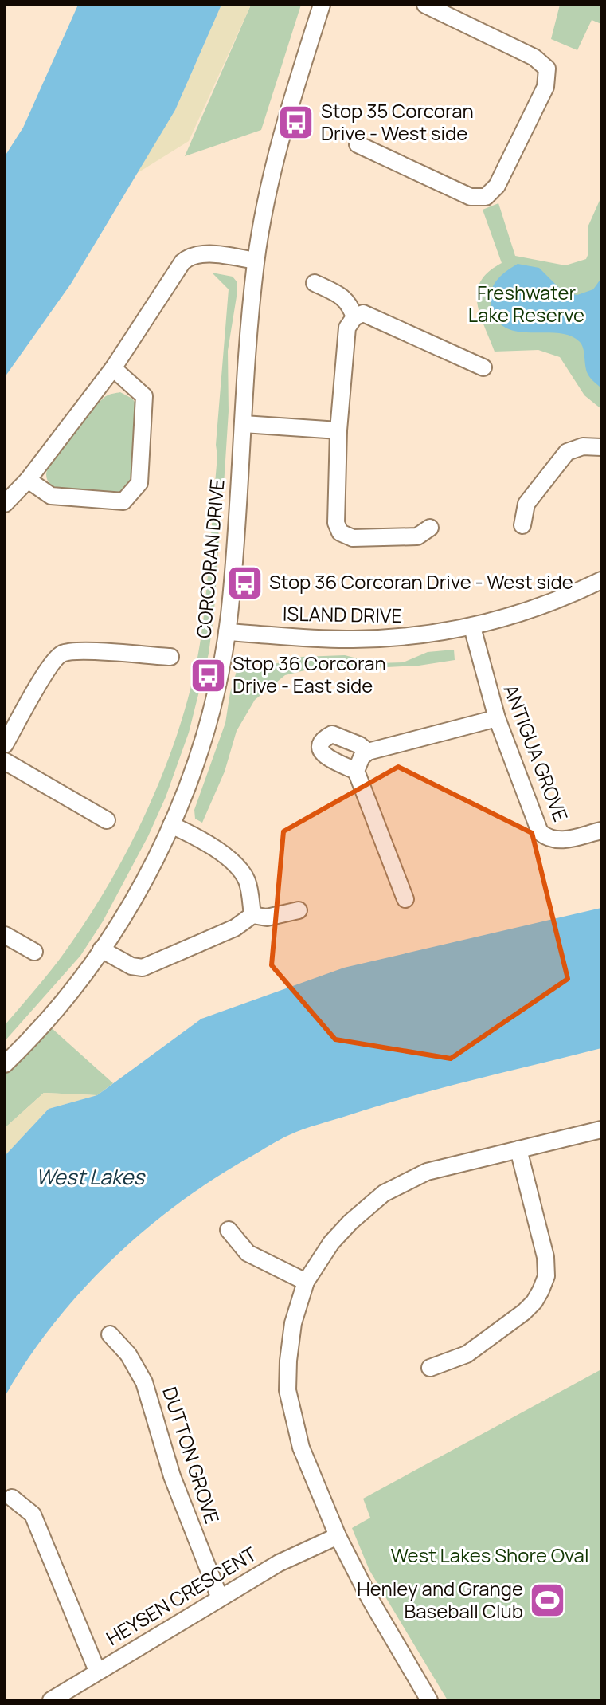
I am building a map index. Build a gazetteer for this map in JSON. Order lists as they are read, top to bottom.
{
  "streets": {
    "street": [
      "CORCORAN DRIVE",
      "ISLAND DRIVE",
      "ANTIGUA GROVE",
      "DUTTON GROVE",
      "HEYSEN CRESCENT"
    ]
  },
  "crossings": [
    ["CORCORAN DRIVE", "ISLAND DRIVE"],
    ["ISLAND DRIVE", "ANTIGUA GROVE"],
    ["DUTTON GROVE", "HEYSEN CRESCENT"]
  ],
  "water": ["West Lakes"],
  "parks": ["Freshwater Lake Reserve", "West Lakes Shore Oval"],
  "places": {
    "bus stop": ["Stop 35 Corcoran Drive - West side", "Stop 36 Corcoran Drive - West side", "Stop 36 Corcoran Drive - East side"],
    "sports": ["Henley and Grange Baseball Club"]
  }
}
